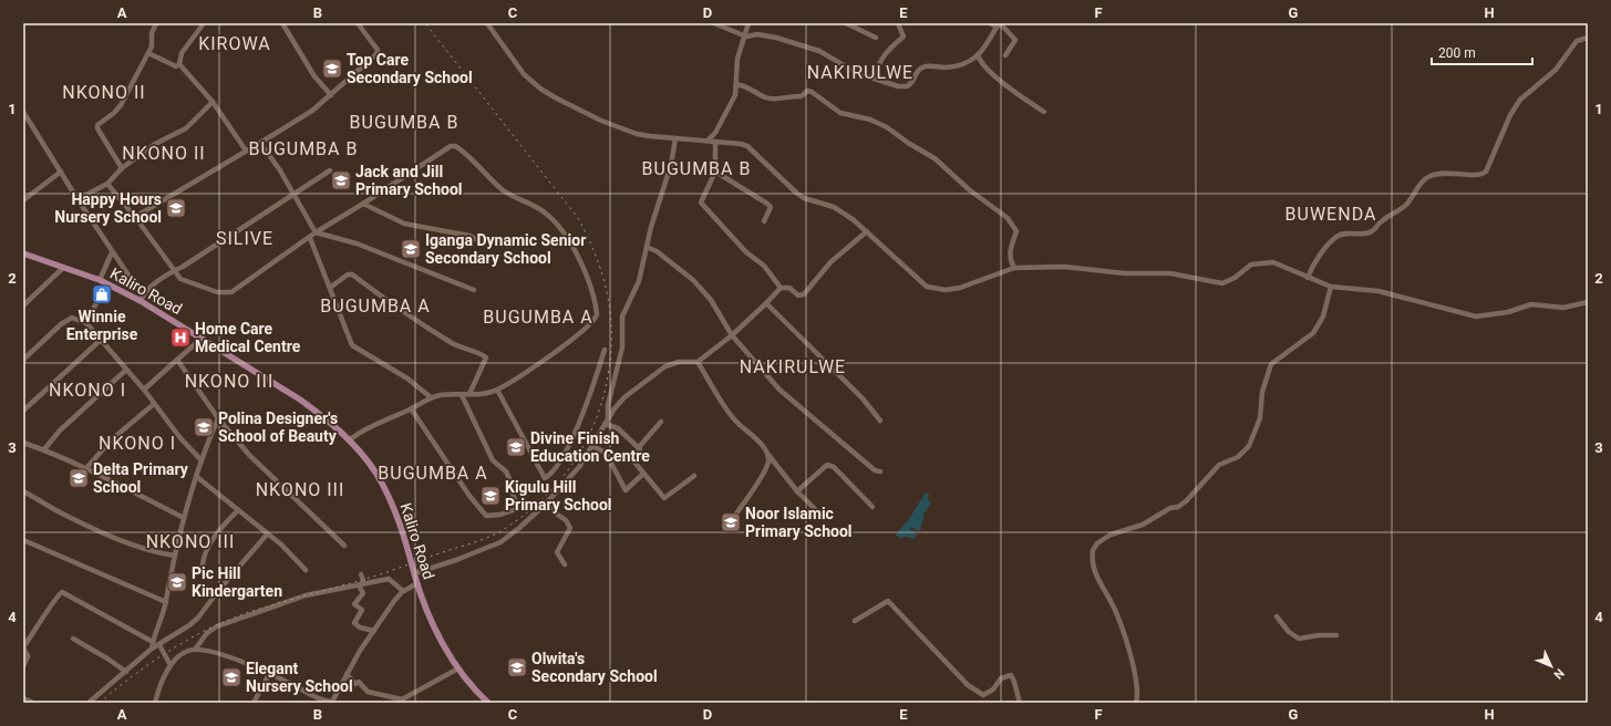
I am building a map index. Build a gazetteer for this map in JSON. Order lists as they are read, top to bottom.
{
  "streets": {
    "main road": ["Kaliro Road"]
  },
  "districts": [
    "KIROWA",
    "NAKIRULWE",
    "NKONO II",
    "BUGUMBA B",
    "BUGUMBA B",
    "NKONO II",
    "BUGUMBA B",
    "BUWENDA",
    "SILIVE",
    "BUGUMBA A",
    "BUGUMBA A",
    "NAKIRULWE",
    "NKONO III",
    "NKONO I",
    "NKONO I",
    "BUGUMBA A",
    "NKONO III",
    "NKONO III"
  ],
  "places": {
    "school or university": [
      "Top Care Secondary School",
      "Jack and Jill Primary School",
      "Happy Hours Nursery School",
      "Iganga Dynamic Senior Secondary School",
      "Polina Designer's School of Beauty",
      "Divine Finish Education Centre",
      "Delta Primary School",
      "Kigulu Hill Primary School",
      "Noor Islamic Primary School",
      "Pic Hill Kindergarten",
      "Olwita's Secondary School",
      "Elegant Nursery School"
    ],
    "shop": ["Winnie Enterprise"],
    "hospital": ["Home Care Medical Centre"]
  },
  "scale_bar": "200 m",
  "north": "bottom right",
  "grid": {
    "columns": [
      "A",
      "B",
      "C",
      "D",
      "E",
      "F",
      "G",
      "H"
    ],
    "rows": [
      "1",
      "2",
      "3",
      "4"
    ]
  }
}
